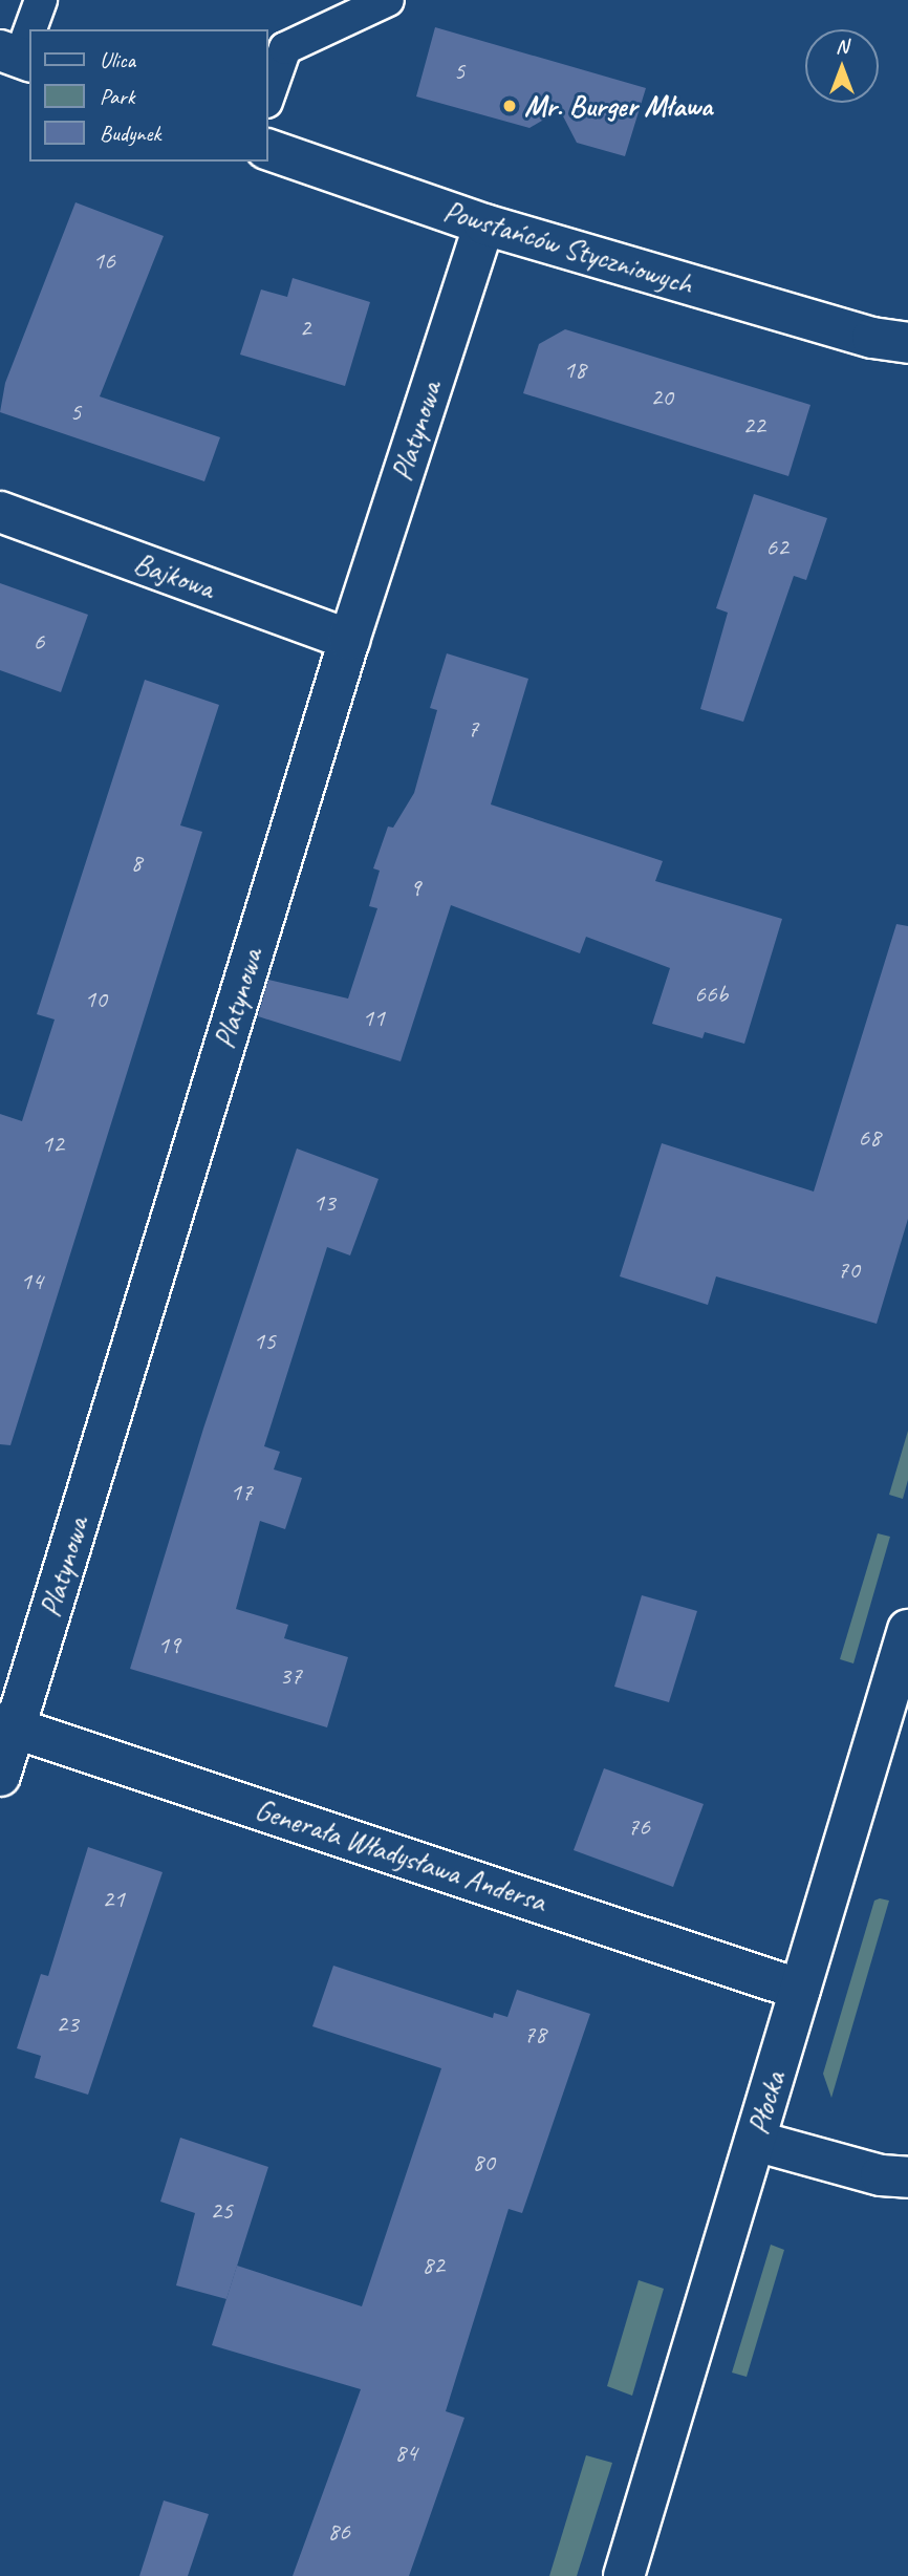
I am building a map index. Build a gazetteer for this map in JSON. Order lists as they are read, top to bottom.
{
  "streets": {
    "street": [
      "Powstańców Styczniowych",
      "Platynowa",
      "Bajkowa",
      "Generała Władysława Andersa",
      "Płocka"
    ]
  },
  "crossings": [
    ["Powstańców Styczniowych", "Platynowa"],
    ["Platynowa", "Bajkowa"],
    ["Platynowa", "Generała Władysława Andersa"],
    ["Generała Władysława Andersa", "Płocka"]
  ],
  "places": ["Mr. Burger Mława"],
  "house_numbers": [
    "5",
    "16",
    "2",
    "18",
    "20",
    "5",
    "22",
    "62",
    "6",
    "7",
    "8",
    "9",
    "66b",
    "10",
    "11",
    "68",
    "12",
    "13",
    "70",
    "14",
    "15",
    "17",
    "19",
    "37",
    "76",
    "21",
    "23",
    "78",
    "80",
    "25",
    "82",
    "84",
    "86"
  ],
  "legend": ["Ulica", "Park", "Budynek"],
  "north": "top"
}
